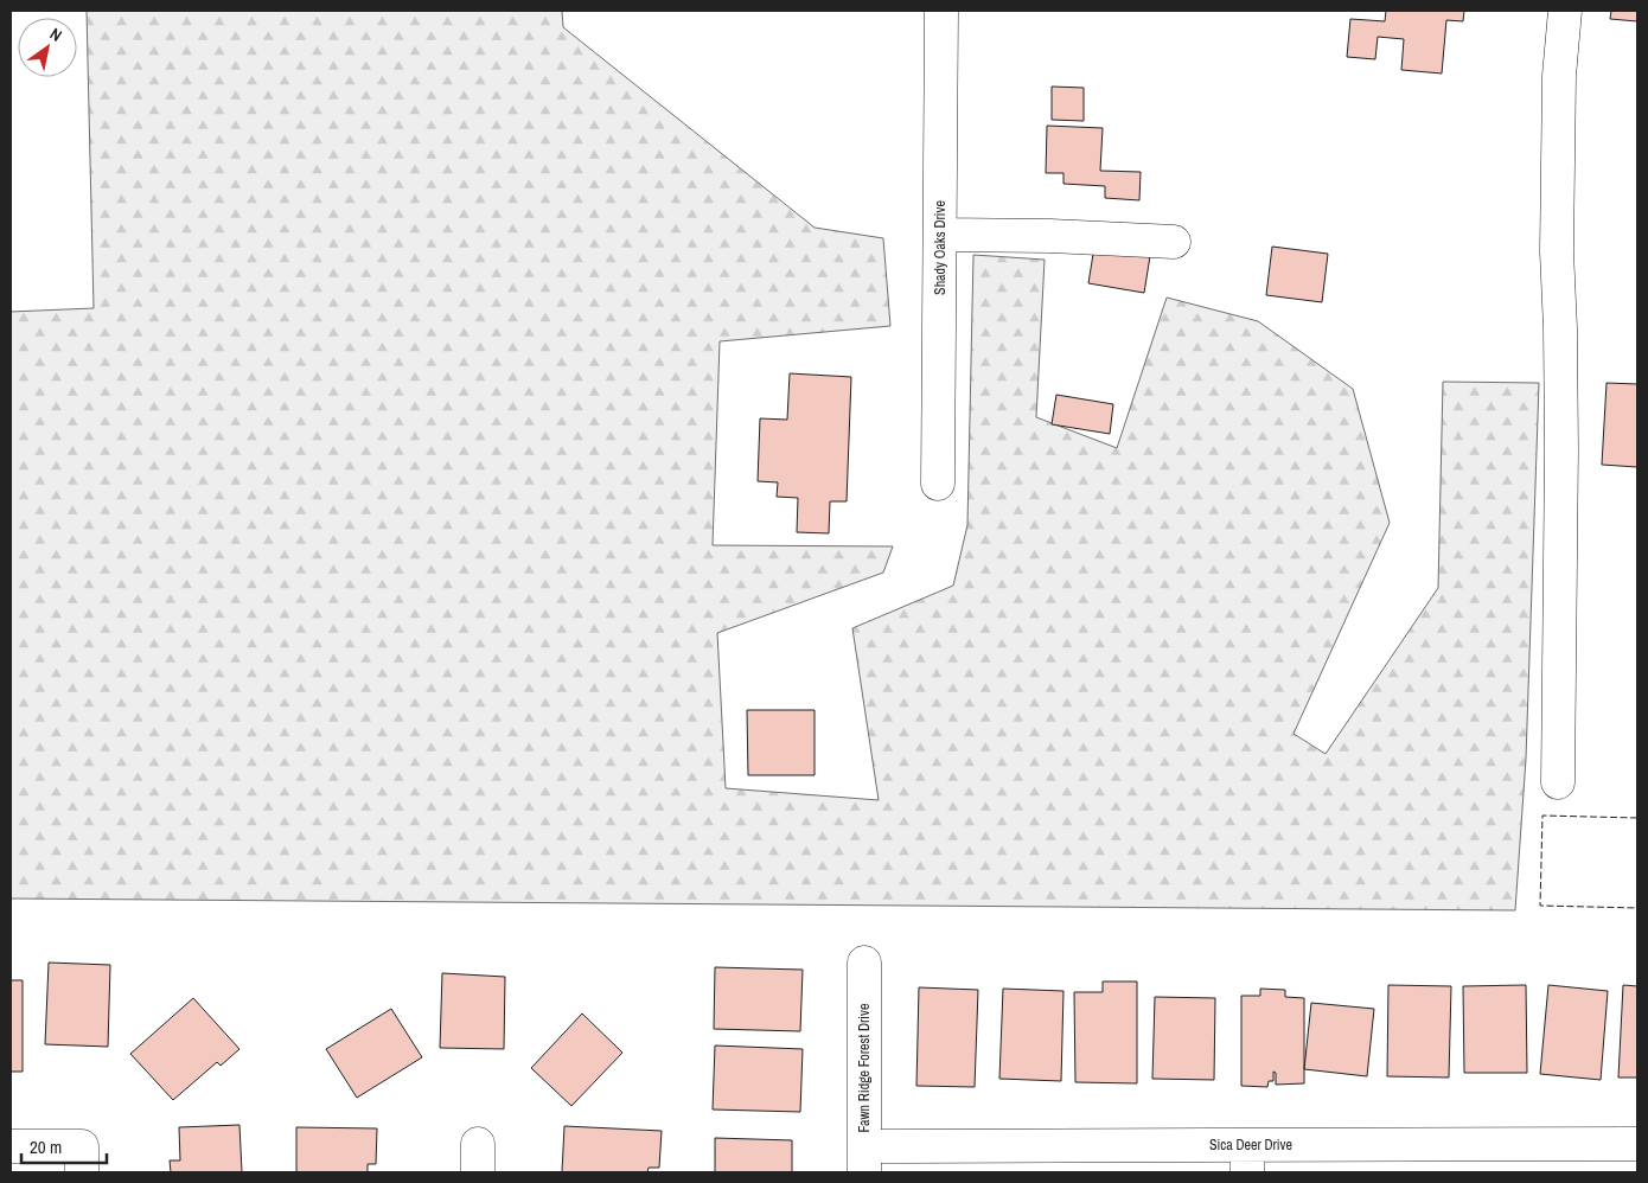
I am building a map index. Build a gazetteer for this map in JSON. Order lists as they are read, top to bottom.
{
  "streets": {
    "street": ["Shady Oaks Drive", "Fawn Ridge Forest Drive", "Sica Deer Drive"]
  },
  "crossings": [
    ["Fawn Ridge Forest Drive", "Sica Deer Drive"]
  ],
  "scale_bar": "20 m",
  "north": "top right"
}
